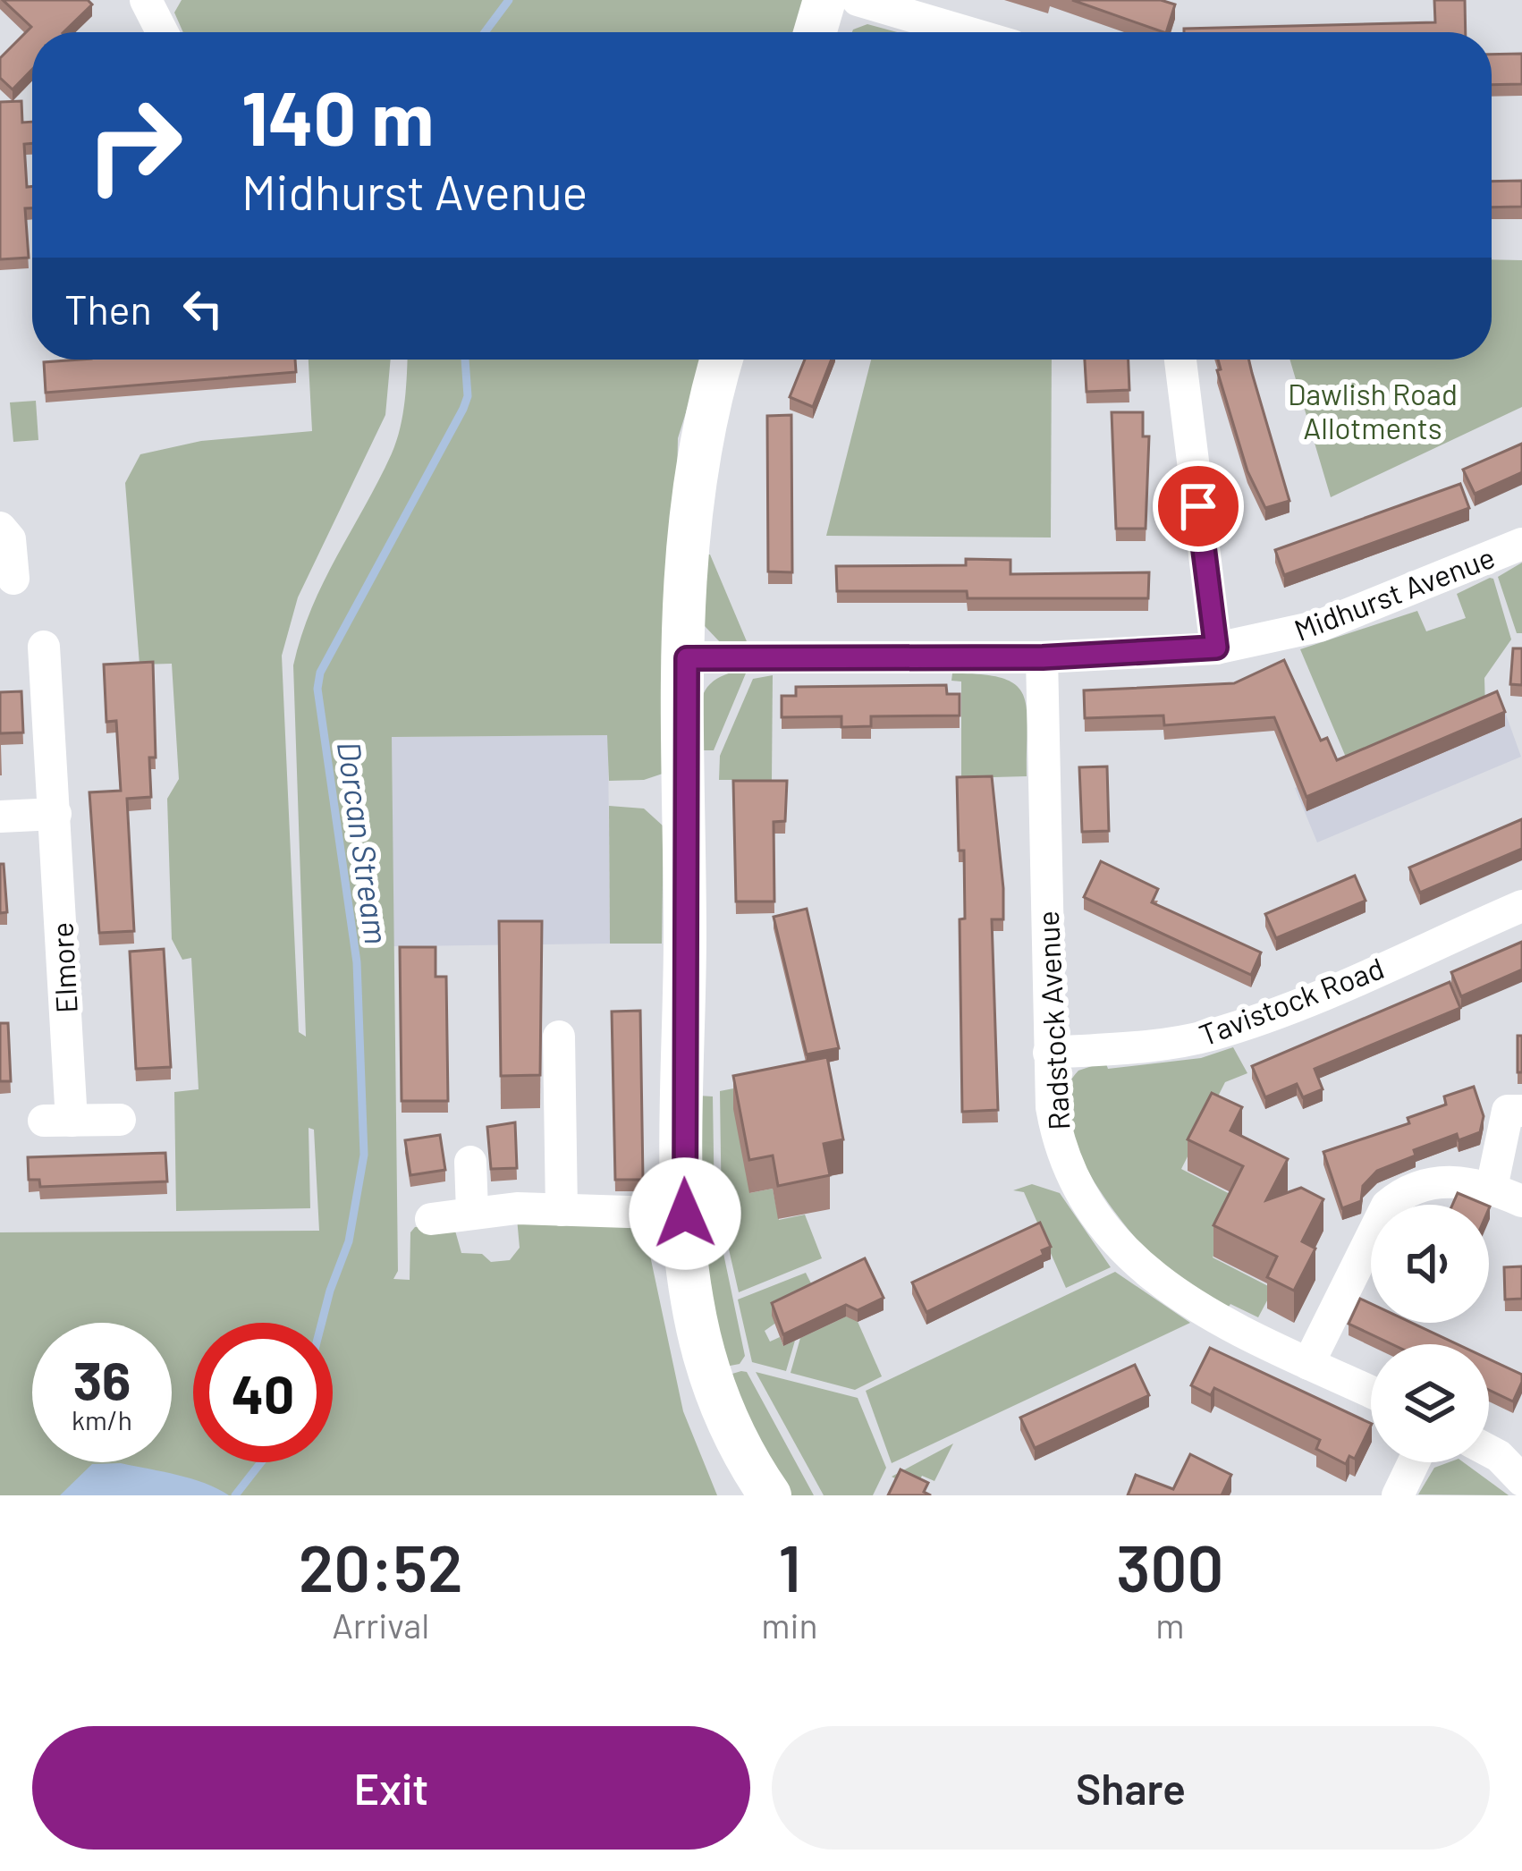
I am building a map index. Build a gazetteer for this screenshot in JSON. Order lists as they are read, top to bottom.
{
  "streets": {
    "street": [
      "Midhurst Avenue",
      "Elmore",
      "Tavistock Road",
      "Radstock Avenue"
    ]
  },
  "crossings": [
    ["Midhurst Avenue", "Radstock Avenue"],
    ["Tavistock Road", "Radstock Avenue"]
  ],
  "water": ["Dorcan Stream"],
  "parks": ["Dawlish Road Allotments"],
  "page": {
    "turn": ["140 m", "Midhurst Avenue"],
    "then": "Then",
    "speed": "36 km/h",
    "limit": "40",
    "eta": [
      "20:52",
      "Arrival",
      "1",
      "min",
      "300",
      "m"
    ],
    "buttons": ["Exit", "Share"]
  }
}
